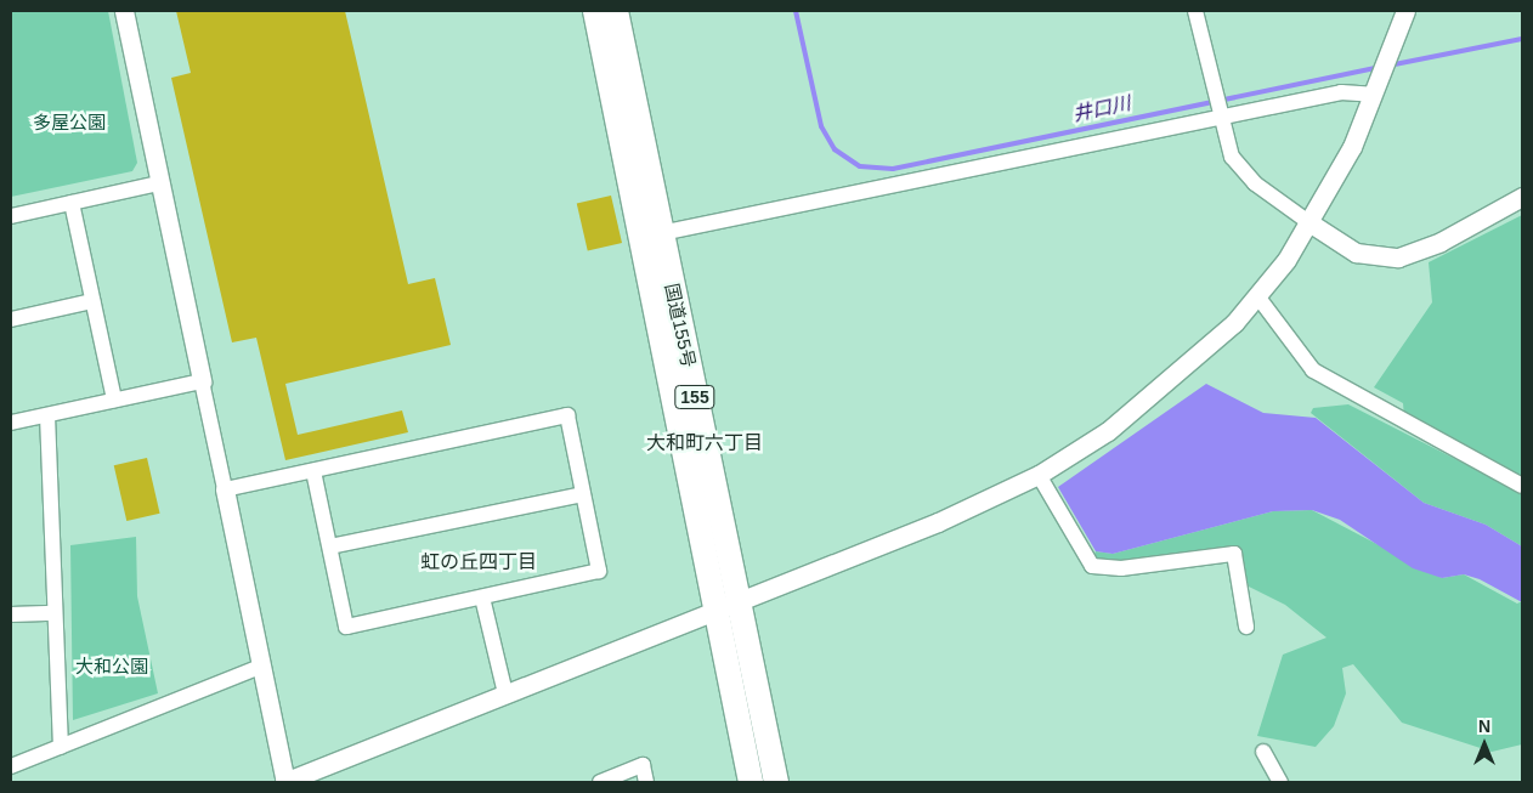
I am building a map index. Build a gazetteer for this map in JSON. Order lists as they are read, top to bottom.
{
  "streets": {
    "highway": ["国道155号", "155"]
  },
  "districts": ["大和町六丁目", "虹の丘四丁目"],
  "water": ["井口川"],
  "parks": ["多屋公園", "大和公園"],
  "north": "top"
}
